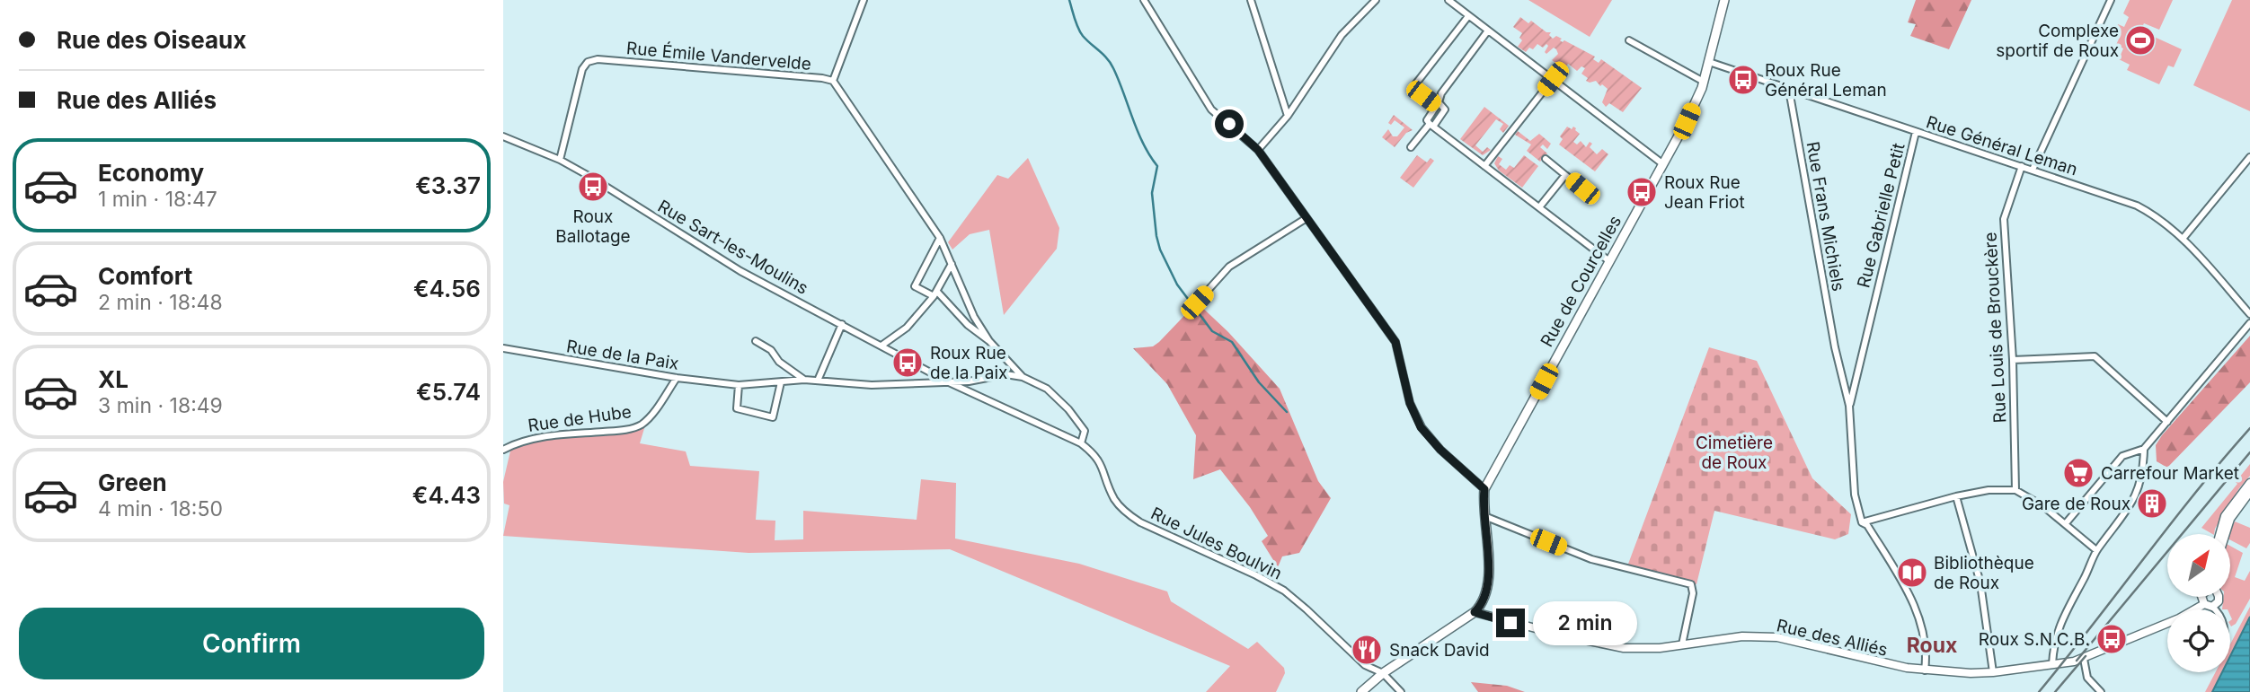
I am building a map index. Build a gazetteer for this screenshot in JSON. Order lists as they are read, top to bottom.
{
  "streets": {
    "main road": ["Rue de Courcelles"],
    "street": [
      "Rue Émile Vandervelde",
      "Rue Général Leman",
      "Rue Gabrielle Petit",
      "Rue Frans Michiels",
      "Rue Sart-les-Moulins",
      "Rue Louis de Brouckère",
      "Rue de la Paix",
      "Rue de Hube",
      "Rue Jules Boulvin",
      "Rue des Alliés"
    ]
  },
  "crossings": [
    ["Rue Émile Vandervelde", "Rue Sart-les-Moulins"],
    ["Rue Général Leman", "Rue Gabrielle Petit"],
    ["Rue Général Leman", "Rue Frans Michiels"],
    ["Rue Général Leman", "Rue de Courcelles"],
    ["Rue Général Leman", "Rue Louis de Brouckère"],
    ["Rue Gabrielle Petit", "Rue Frans Michiels"],
    ["Rue Sart-les-Moulins", "Rue de la Paix"],
    ["Rue Sart-les-Moulins", "Rue Jules Boulvin"],
    ["Rue de Courcelles", "Rue des Alliés"],
    ["Rue de la Paix", "Rue de Hube"],
    ["Rue de la Paix", "Rue Jules Boulvin"]
  ],
  "districts": ["Roux"],
  "parks": ["Cimetière de Roux"],
  "places": {
    "sports": ["Complexe sportif de Roux"],
    "bus stop": [
      "Roux Rue Général Leman",
      "Roux Ballotage",
      "Roux Rue Jean Friot",
      "Roux Rue de la Paix",
      "Roux S.N.C.B."
    ],
    "supermarket": ["Carrefour Market"],
    "building": ["Gare de Roux"],
    "library": ["Bibliothèque de Roux"],
    "restaurant": ["Snack David"]
  },
  "north": "top right",
  "page": {
    "banner": ["Rue des Oiseaux", "Rue des Alliés"],
    "list": [
      {
        "name": "Economy",
        "note": "1 min · 18:47",
        "value": "€3.37"
      },
      {
        "name": "Comfort",
        "note": "2 min · 18:48",
        "value": "€4.56"
      },
      {
        "name": "XL",
        "note": "3 min · 18:49",
        "value": "€5.74"
      },
      {
        "name": "Green",
        "note": "4 min · 18:50",
        "value": "€4.43"
      }
    ],
    "buttons": "Confirm",
    "bubble": "2 min"
  }
}
